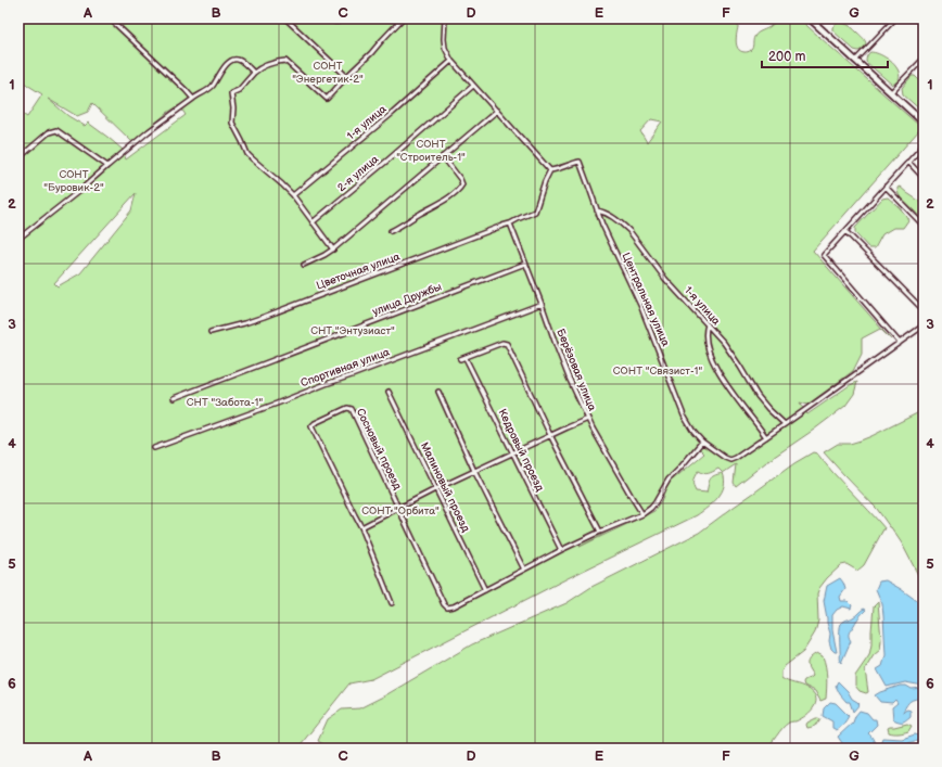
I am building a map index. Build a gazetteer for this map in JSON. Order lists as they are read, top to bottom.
{
  "streets": {
    "street": [
      "1-я улица",
      "2-я улица",
      "Цветочная улица",
      "улица Дружбы",
      "Центральная улица",
      "Спортивная улица",
      "Берёзовая улица",
      "Сосновый проезд",
      "Кедровый проезд",
      "Малиновый проезд"
    ]
  },
  "crossings": [
    ["1-я улица", "Центральная улица"],
    ["Цветочная улица", "Центральная улица"],
    ["Цветочная улица", "Берёзовая улица"],
    ["улица Дружбы", "Берёзовая улица"],
    ["Спортивная улица", "Берёзовая улица"],
    ["Сосновый проезд", "Малиновый проезд"]
  ],
  "parks": [
    "СОНТ \"Энергетик-2\"",
    "СОНТ \"Строитель-1\"",
    "СОНТ \"Буровик-2\"",
    "СНТ \"Энтузиаст\"",
    "СОНТ \"Связист-1\"",
    "СНТ \"Забота-1\"",
    "СОНТ \"Орбита\""
  ],
  "scale_bar": "200 m",
  "grid": {
    "columns": [
      "A",
      "B",
      "C",
      "D",
      "E",
      "F",
      "G"
    ],
    "rows": [
      "1",
      "2",
      "3",
      "4",
      "5",
      "6"
    ]
  }
}
